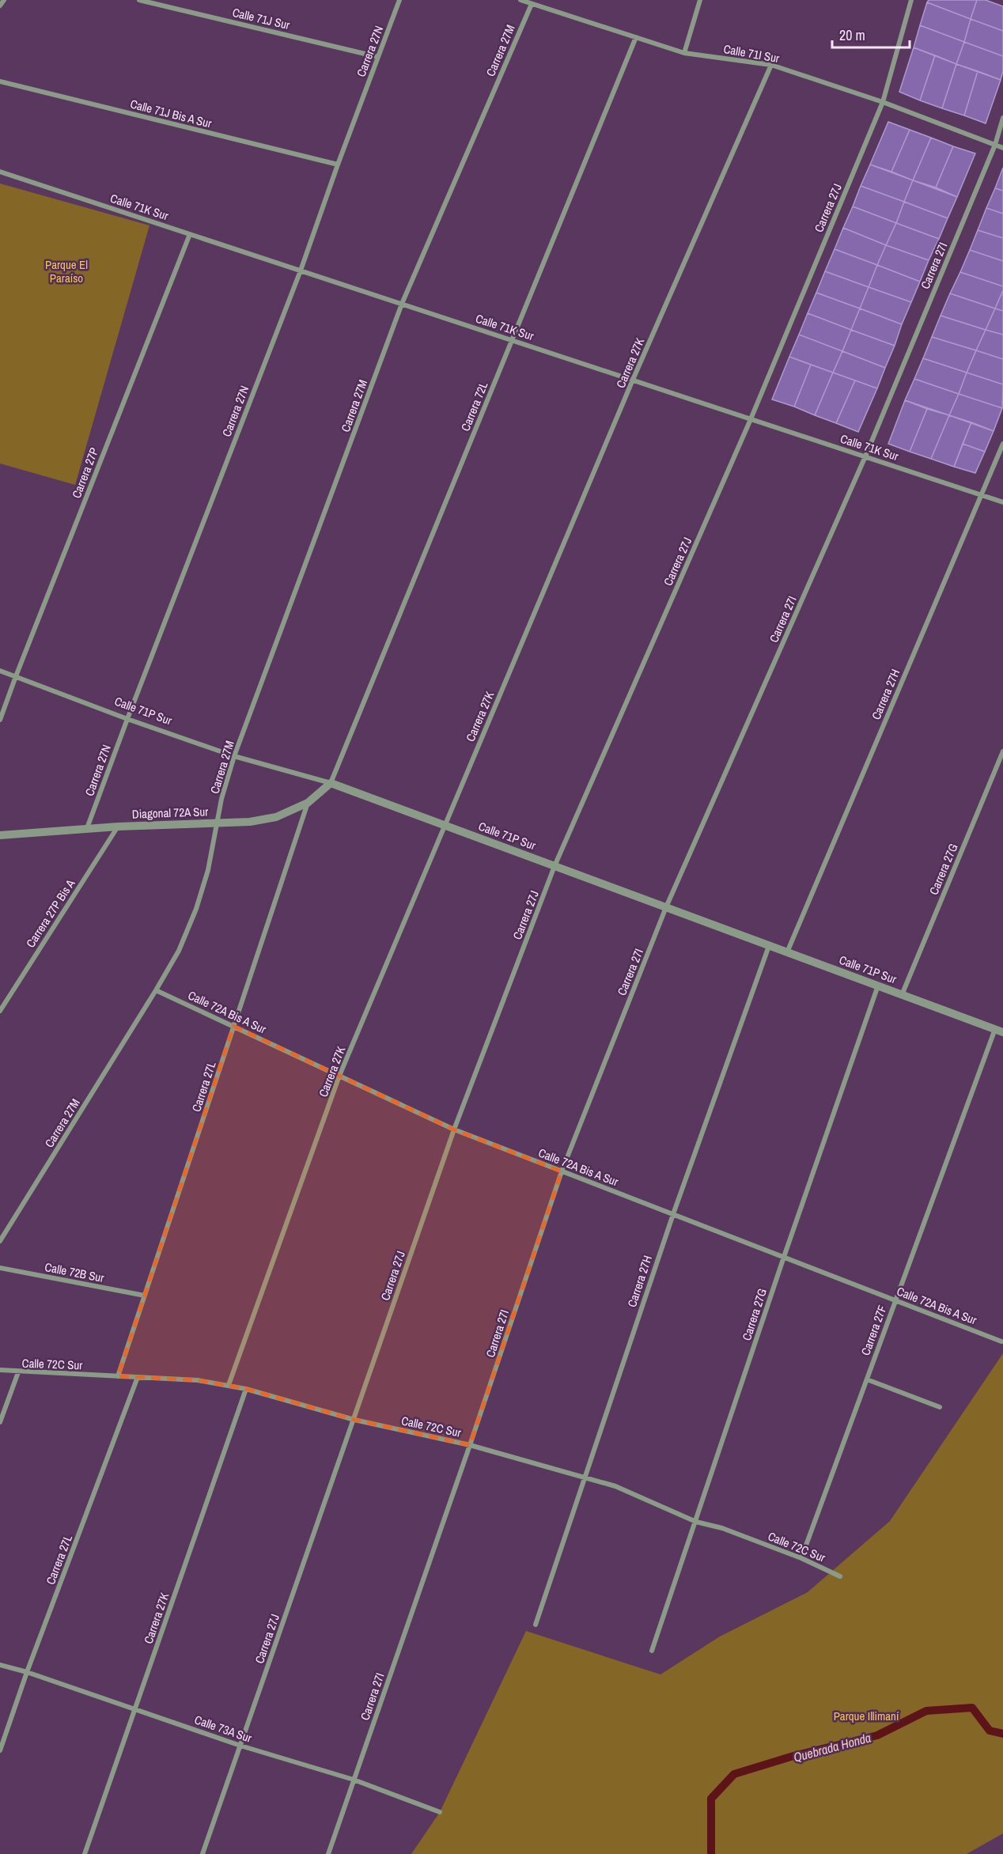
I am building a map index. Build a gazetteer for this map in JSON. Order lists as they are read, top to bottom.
{
  "streets": {
    "street": [
      "Calle 71J Sur",
      "Carrera 27M",
      "Carrera 27N",
      "Calle 71I Sur",
      "Calle 71J Bis A Sur",
      "Calle 71K Sur",
      "Carrera 27J",
      "Carrera 27I",
      "Carrera 27K",
      "Carrera 72L",
      "Carrera 27P",
      "Carrera 27H",
      "Calle 71P Sur",
      "Diagonal 72A Sur",
      "Carrera 27G",
      "Carrera 27P Bis A",
      "Calle 72A Bis A Sur",
      "Carrera 27L",
      "Calle 72B Sur",
      "Carrera 27F",
      "Calle 72C Sur",
      "Calle 73A Sur"
    ]
  },
  "crossings": [
    ["Calle 71J Sur", "Carrera 27N"],
    ["Carrera 27M", "Calle 71I Sur"],
    ["Carrera 27M", "Calle 71K Sur"],
    ["Carrera 27M", "Calle 71P Sur"],
    ["Carrera 27M", "Diagonal 72A Sur"],
    ["Carrera 27M", "Calle 72A Bis A Sur"],
    ["Carrera 27N", "Calle 71J Bis A Sur"],
    ["Carrera 27N", "Calle 71K Sur"],
    ["Carrera 27N", "Calle 71P Sur"],
    ["Carrera 27N", "Diagonal 72A Sur"],
    ["Calle 71I Sur", "Carrera 27J"],
    ["Calle 71I Sur", "Carrera 27I"],
    ["Calle 71I Sur", "Carrera 27K"],
    ["Calle 71I Sur", "Carrera 72L"],
    ["Calle 71K Sur", "Carrera 27J"],
    ["Calle 71K Sur", "Carrera 27I"],
    ["Calle 71K Sur", "Carrera 27K"],
    ["Calle 71K Sur", "Carrera 72L"],
    ["Calle 71K Sur", "Carrera 27P"],
    ["Calle 71K Sur", "Carrera 27H"],
    ["Carrera 27J", "Calle 71P Sur"],
    ["Carrera 27J", "Calle 72A Bis A Sur"],
    ["Carrera 27J", "Calle 72C Sur"],
    ["Carrera 27J", "Calle 73A Sur"],
    ["Carrera 27I", "Calle 71P Sur"],
    ["Carrera 27I", "Calle 72A Bis A Sur"],
    ["Carrera 27I", "Calle 72C Sur"],
    ["Carrera 27I", "Calle 73A Sur"],
    ["Carrera 27K", "Calle 71P Sur"],
    ["Carrera 27K", "Calle 72A Bis A Sur"],
    ["Carrera 27K", "Calle 72C Sur"],
    ["Carrera 27K", "Calle 73A Sur"],
    ["Carrera 72L", "Calle 71P Sur"],
    ["Carrera 72L", "Diagonal 72A Sur"],
    ["Carrera 27P", "Calle 71P Sur"],
    ["Carrera 27H", "Calle 71P Sur"],
    ["Carrera 27H", "Calle 72A Bis A Sur"],
    ["Carrera 27H", "Calle 72C Sur"],
    ["Calle 71P Sur", "Diagonal 72A Sur"],
    ["Calle 71P Sur", "Carrera 27G"],
    ["Calle 71P Sur", "Carrera 27F"],
    ["Diagonal 72A Sur", "Carrera 27P Bis A"],
    ["Diagonal 72A Sur", "Carrera 27L"],
    ["Carrera 27G", "Calle 72A Bis A Sur"],
    ["Carrera 27G", "Calle 72C Sur"],
    ["Calle 72A Bis A Sur", "Carrera 27L"],
    ["Calle 72A Bis A Sur", "Carrera 27F"],
    ["Carrera 27L", "Calle 72B Sur"],
    ["Carrera 27L", "Calle 72C Sur"],
    ["Carrera 27L", "Calle 73A Sur"],
    ["Carrera 27F", "Calle 72C Sur"]
  ],
  "water": ["Quebrada Honda"],
  "parks": ["Parque El Paraíso", "Parque Illimaní"],
  "scale_bar": "20 m"
}
